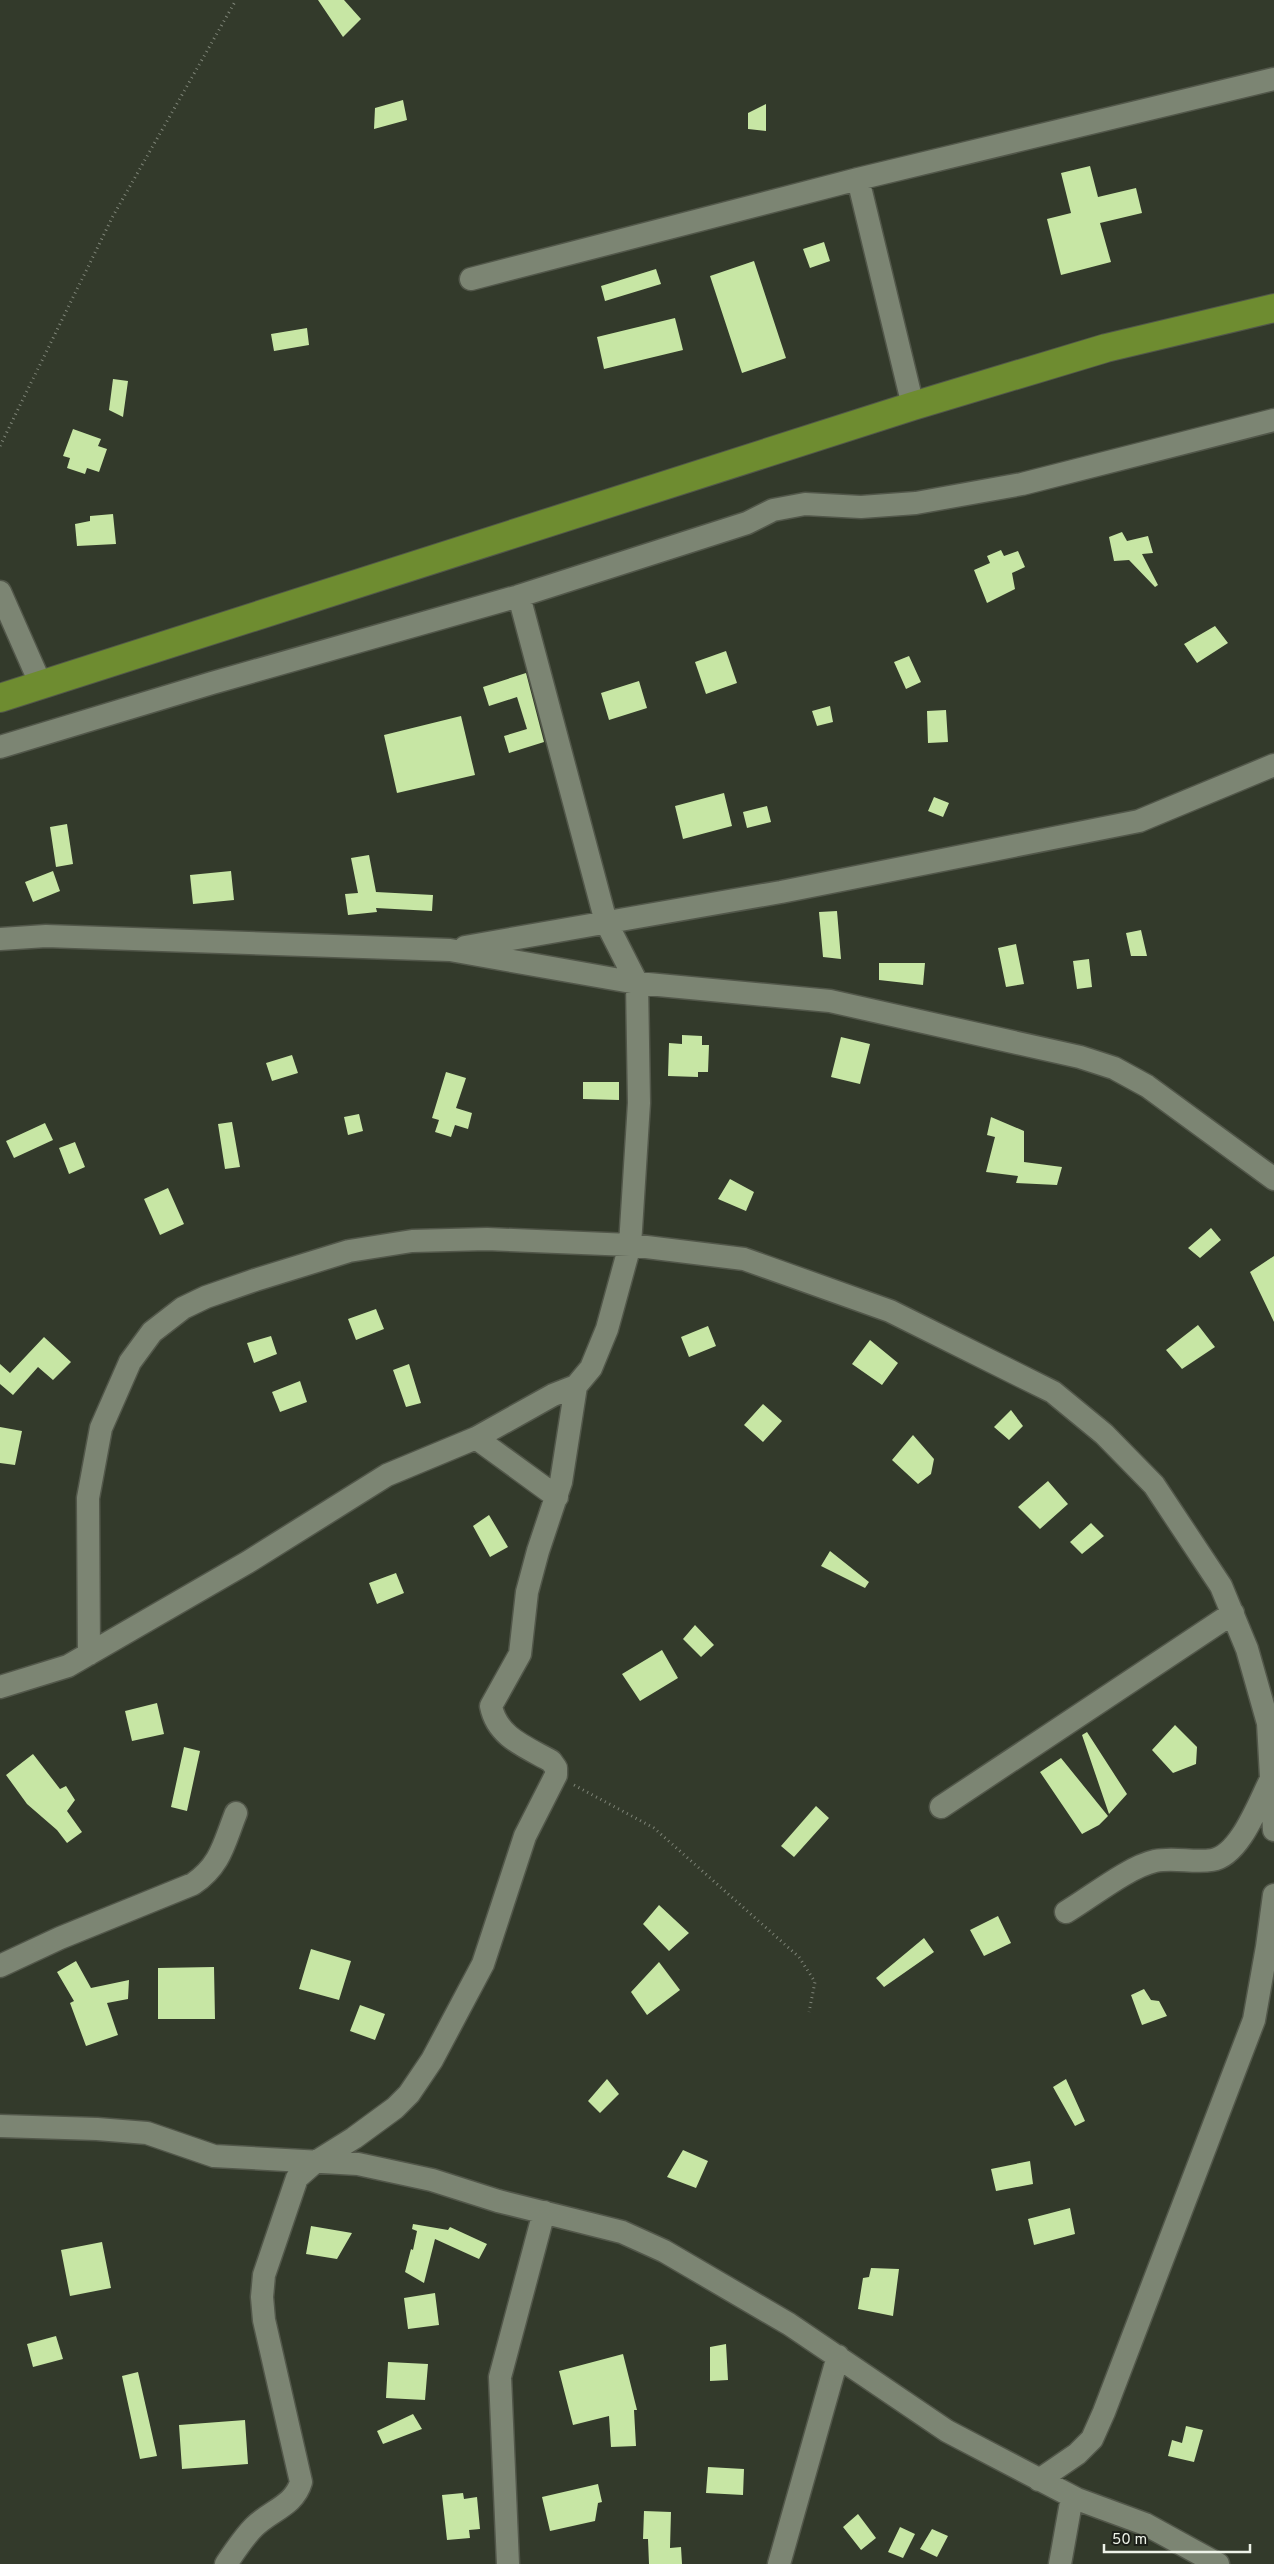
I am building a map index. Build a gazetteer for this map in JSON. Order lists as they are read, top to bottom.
{
  "scale_bar": "50 m"
}
